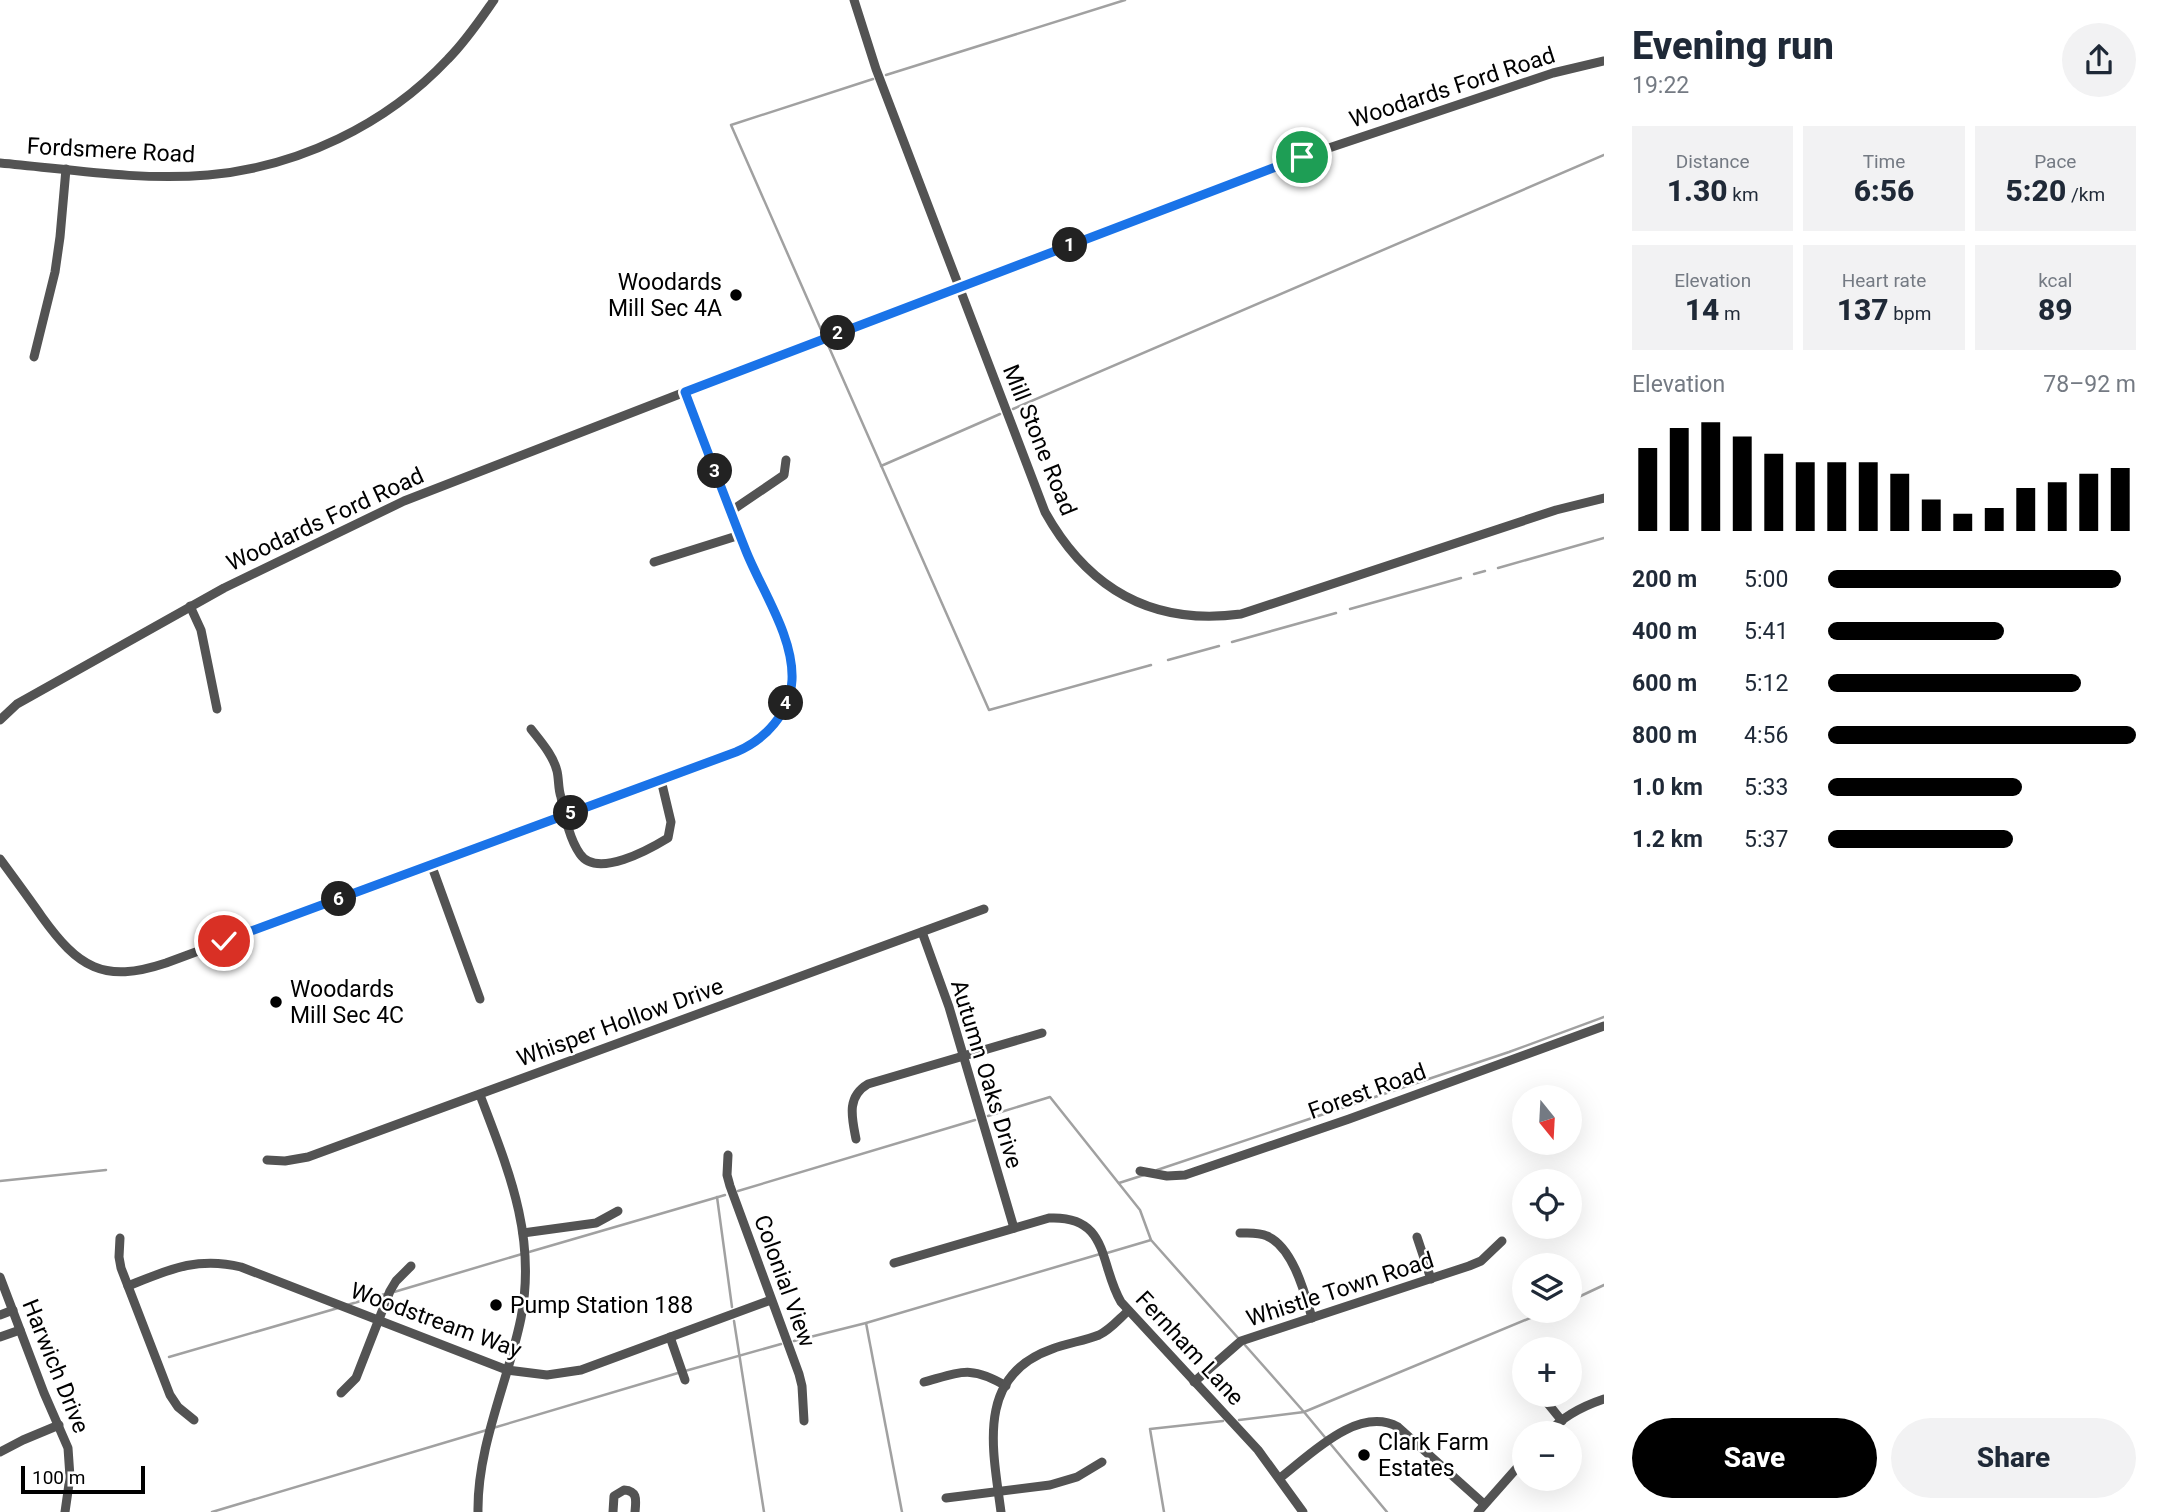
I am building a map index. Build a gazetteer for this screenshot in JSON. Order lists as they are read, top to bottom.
{
  "streets": {
    "street": [
      "Woodards Ford Road",
      "Fordsmere Road",
      "Mill Stone Road",
      "Whisper Hollow Drive",
      "Autumn Oaks Drive",
      "Forest Road",
      "Colonial View",
      "Whistle Town Road",
      "Woodstream Way",
      "Fernham Lane",
      "Harwich Drive"
    ]
  },
  "crossings": [
    ["Woodards Ford Road", "Mill Stone Road"],
    ["Whisper Hollow Drive", "Autumn Oaks Drive"],
    ["Autumn Oaks Drive", "Fernham Lane"],
    ["Colonial View", "Woodstream Way"],
    ["Whistle Town Road", "Fernham Lane"]
  ],
  "places": [
    "Woodards Mill Sec 4A",
    "Woodards Mill Sec 4C",
    "Pump Station 188",
    "Clark Farm Estates"
  ],
  "scale_bar": "100 m",
  "north": "bottom",
  "page": {
    "heading": ["Evening run", "19:22"],
    "stats": [
      ["Distance", "1.30 km"],
      ["Time", "6:56"],
      ["Pace", "5:20 /km"],
      ["Elevation", "14 m"],
      ["Heart rate", "137 bpm"],
      ["kcal", "89"]
    ],
    "pins": [
      "1",
      "2",
      "3",
      "4",
      "5",
      "6"
    ],
    "chart": ["Elevation", "78–92 m"],
    "list": [
      {
        "name": "200 m",
        "note": "5:00"
      },
      {
        "name": "400 m",
        "note": "5:41"
      },
      {
        "name": "600 m",
        "note": "5:12"
      },
      {
        "name": "800 m",
        "note": "4:56"
      },
      {
        "name": "1.0 km",
        "note": "5:33"
      },
      {
        "name": "1.2 km",
        "note": "5:37"
      }
    ],
    "map_buttons": ["+", "−"],
    "buttons": ["Save", "Share"],
    "scale": "100 m"
  }
}
